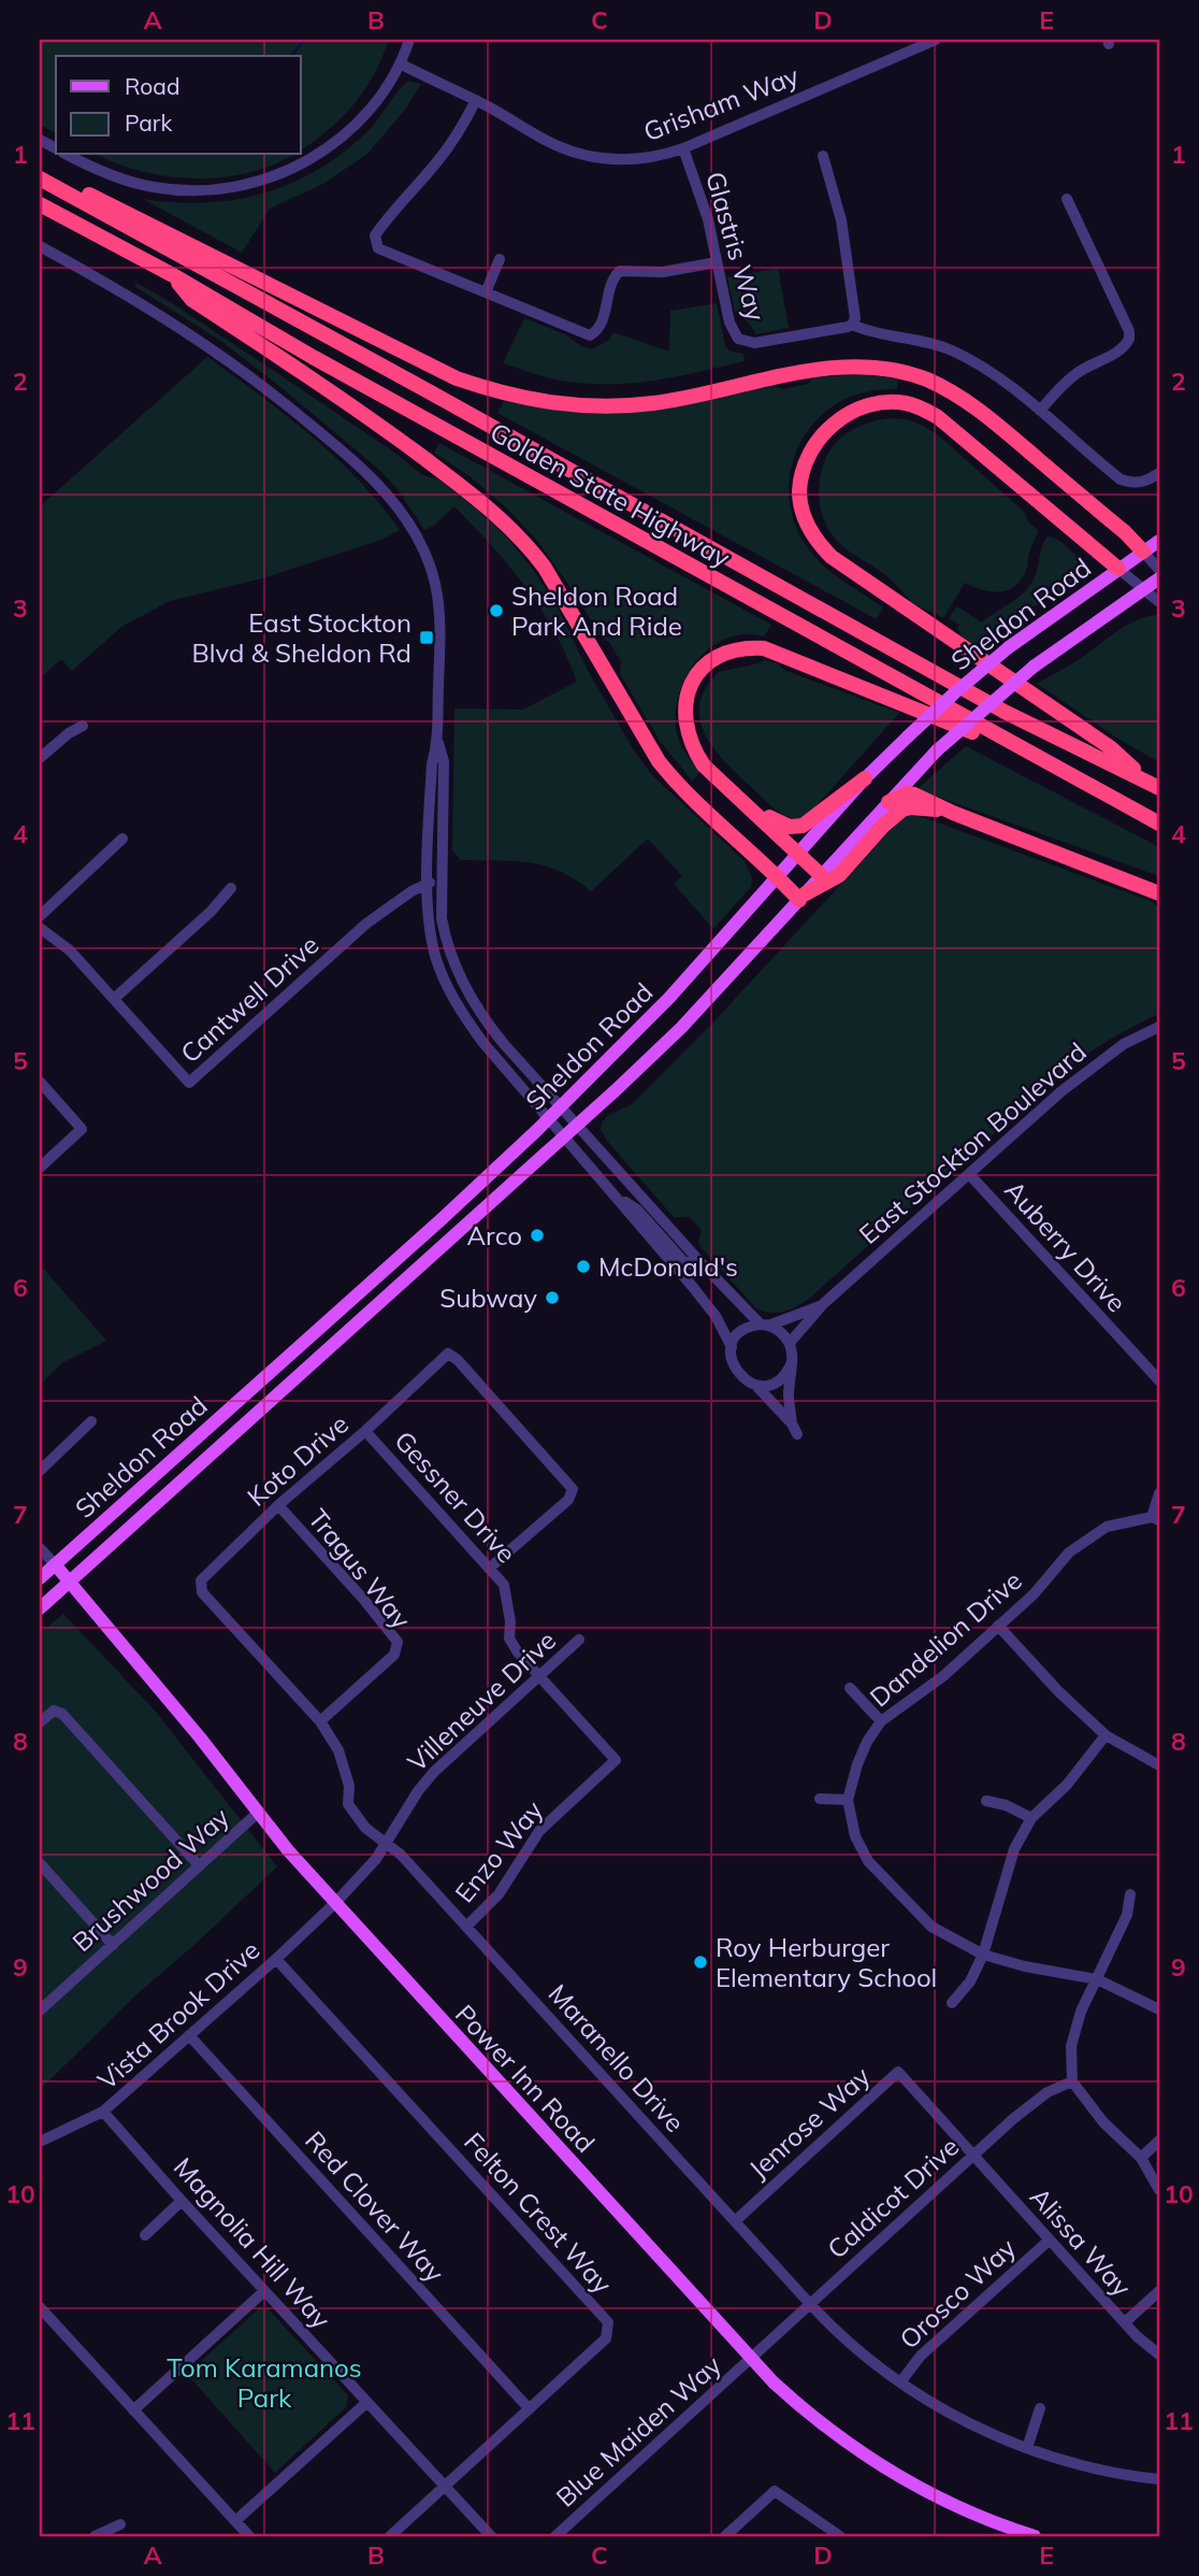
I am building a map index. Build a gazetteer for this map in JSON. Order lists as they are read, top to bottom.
{
  "streets": {
    "highway": ["Golden State Highway"],
    "main road": ["Sheldon Road", "Power Inn Road"],
    "street": [
      "Grisham Way",
      "Glastris Way",
      "Cantwell Drive",
      "East Stockton Boulevard",
      "Auberry Drive",
      "Koto Drive",
      "Gessner Drive",
      "Tragus Way",
      "Dandelion Drive",
      "Villeneuve Drive",
      "Enzo Way",
      "Brushwood Way",
      "Vista Brook Drive",
      "Maranello Drive",
      "Jenrose Way",
      "Caldicot Drive",
      "Red Clover Way",
      "Felton Crest Way",
      "Alissa Way",
      "Magnolia Hill Way",
      "Orosco Way",
      "Blue Maiden Way"
    ]
  },
  "crossings": [
    ["Grisham Way", "Glastris Way"],
    ["Sheldon Road", "Power Inn Road"],
    ["East Stockton Boulevard", "Auberry Drive"],
    ["Koto Drive", "Gessner Drive"],
    ["Koto Drive", "Tragus Way"],
    ["Koto Drive", "Villeneuve Drive"],
    ["Koto Drive", "Maranello Drive"],
    ["Gessner Drive", "Villeneuve Drive"],
    ["Gessner Drive", "Enzo Way"],
    ["Villeneuve Drive", "Enzo Way"],
    ["Villeneuve Drive", "Vista Brook Drive"],
    ["Villeneuve Drive", "Maranello Drive"],
    ["Villeneuve Drive", "Power Inn Road"],
    ["Enzo Way", "Maranello Drive"],
    ["Brushwood Way", "Power Inn Road"],
    ["Vista Brook Drive", "Power Inn Road"],
    ["Vista Brook Drive", "Red Clover Way"],
    ["Vista Brook Drive", "Felton Crest Way"],
    ["Vista Brook Drive", "Magnolia Hill Way"],
    ["Maranello Drive", "Jenrose Way"],
    ["Maranello Drive", "Caldicot Drive"],
    ["Maranello Drive", "Orosco Way"],
    ["Power Inn Road", "Caldicot Drive"],
    ["Power Inn Road", "Blue Maiden Way"],
    ["Jenrose Way", "Caldicot Drive"],
    ["Jenrose Way", "Alissa Way"],
    ["Caldicot Drive", "Alissa Way"],
    ["Caldicot Drive", "Blue Maiden Way"],
    ["Red Clover Way", "Felton Crest Way"],
    ["Felton Crest Way", "Magnolia Hill Way"],
    ["Alissa Way", "Orosco Way"]
  ],
  "parks": ["Tom Karamanos Park"],
  "places": {
    "other": [
      "Sheldon Road Park And Ride",
      "Arco",
      "McDonald's",
      "Subway",
      "Roy Herburger Elementary School"
    ],
    "transit": ["East Stockton Blvd & Sheldon Rd"]
  },
  "legend": ["Road", "Park"],
  "grid": {
    "columns": [
      "A",
      "B",
      "C",
      "D",
      "E"
    ],
    "rows": [
      "1",
      "2",
      "3",
      "4",
      "5",
      "6",
      "7",
      "8",
      "9",
      "10",
      "11"
    ]
  }
}
